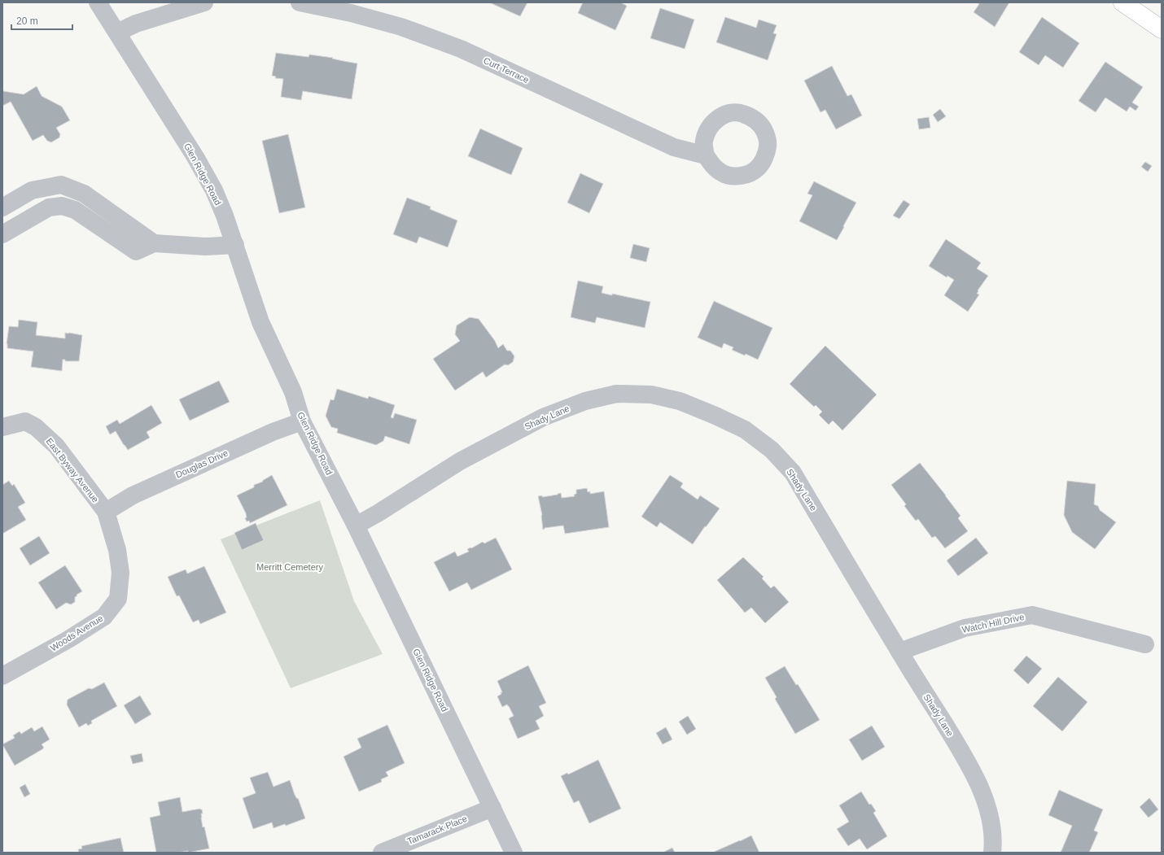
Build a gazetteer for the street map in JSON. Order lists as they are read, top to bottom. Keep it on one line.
{"streets":{"street":["Curt Terrace","Glen Ridge Road","Shady Lane","Douglas Drive","East Byway Avenue","Watch Hill Drive","Woods Avenue","Tamarack Place"]},"crossings":[["Glen Ridge Road","Shady Lane"],["Glen Ridge Road","Douglas Drive"],["Glen Ridge Road","Tamarack Place"],["Shady Lane","Watch Hill Drive"],["Douglas Drive","East Byway Avenue"],["Douglas Drive","Woods Avenue"],["East Byway Avenue","Woods Avenue"]],"parks":["Merritt Cemetery"],"scale_bar":"20 m"}
